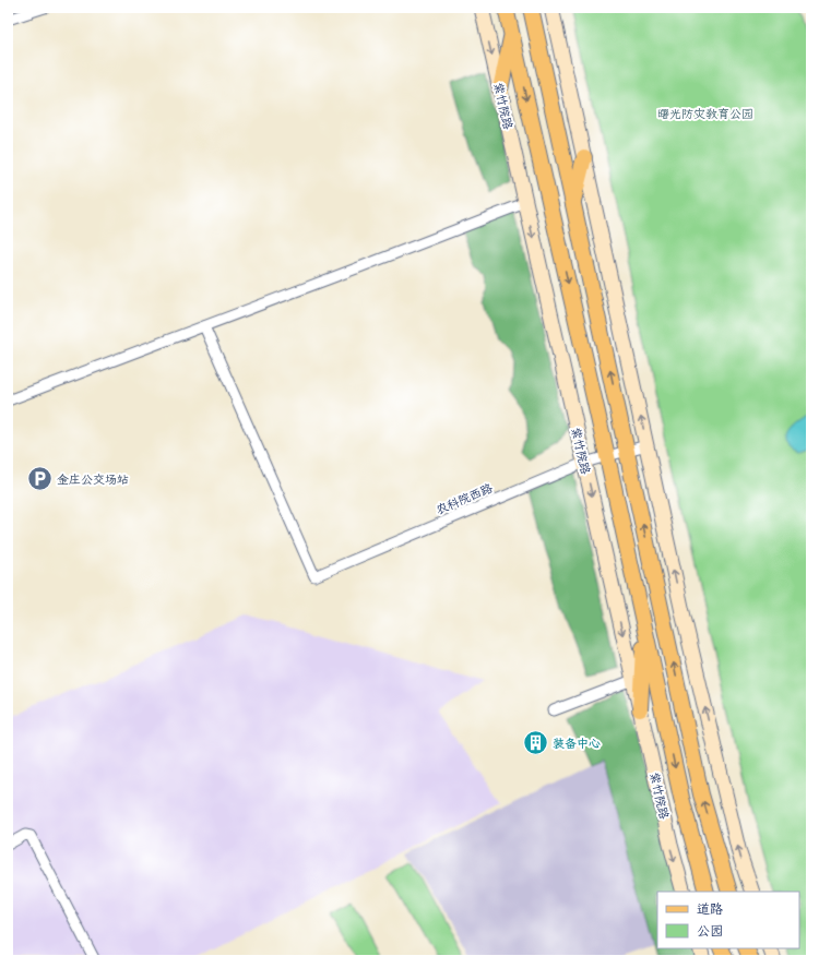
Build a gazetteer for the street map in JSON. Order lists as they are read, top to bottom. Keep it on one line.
{"streets":{"main road":["紫竹院路"],"street":["农科院西路"]},"crossings":[["紫竹院路","农科院西路"]],"parks":["曙光防灾教育公园"],"places":{"parking":["金庄公交场站"],"building":["装备中心"]},"legend":["道路","公园"]}
